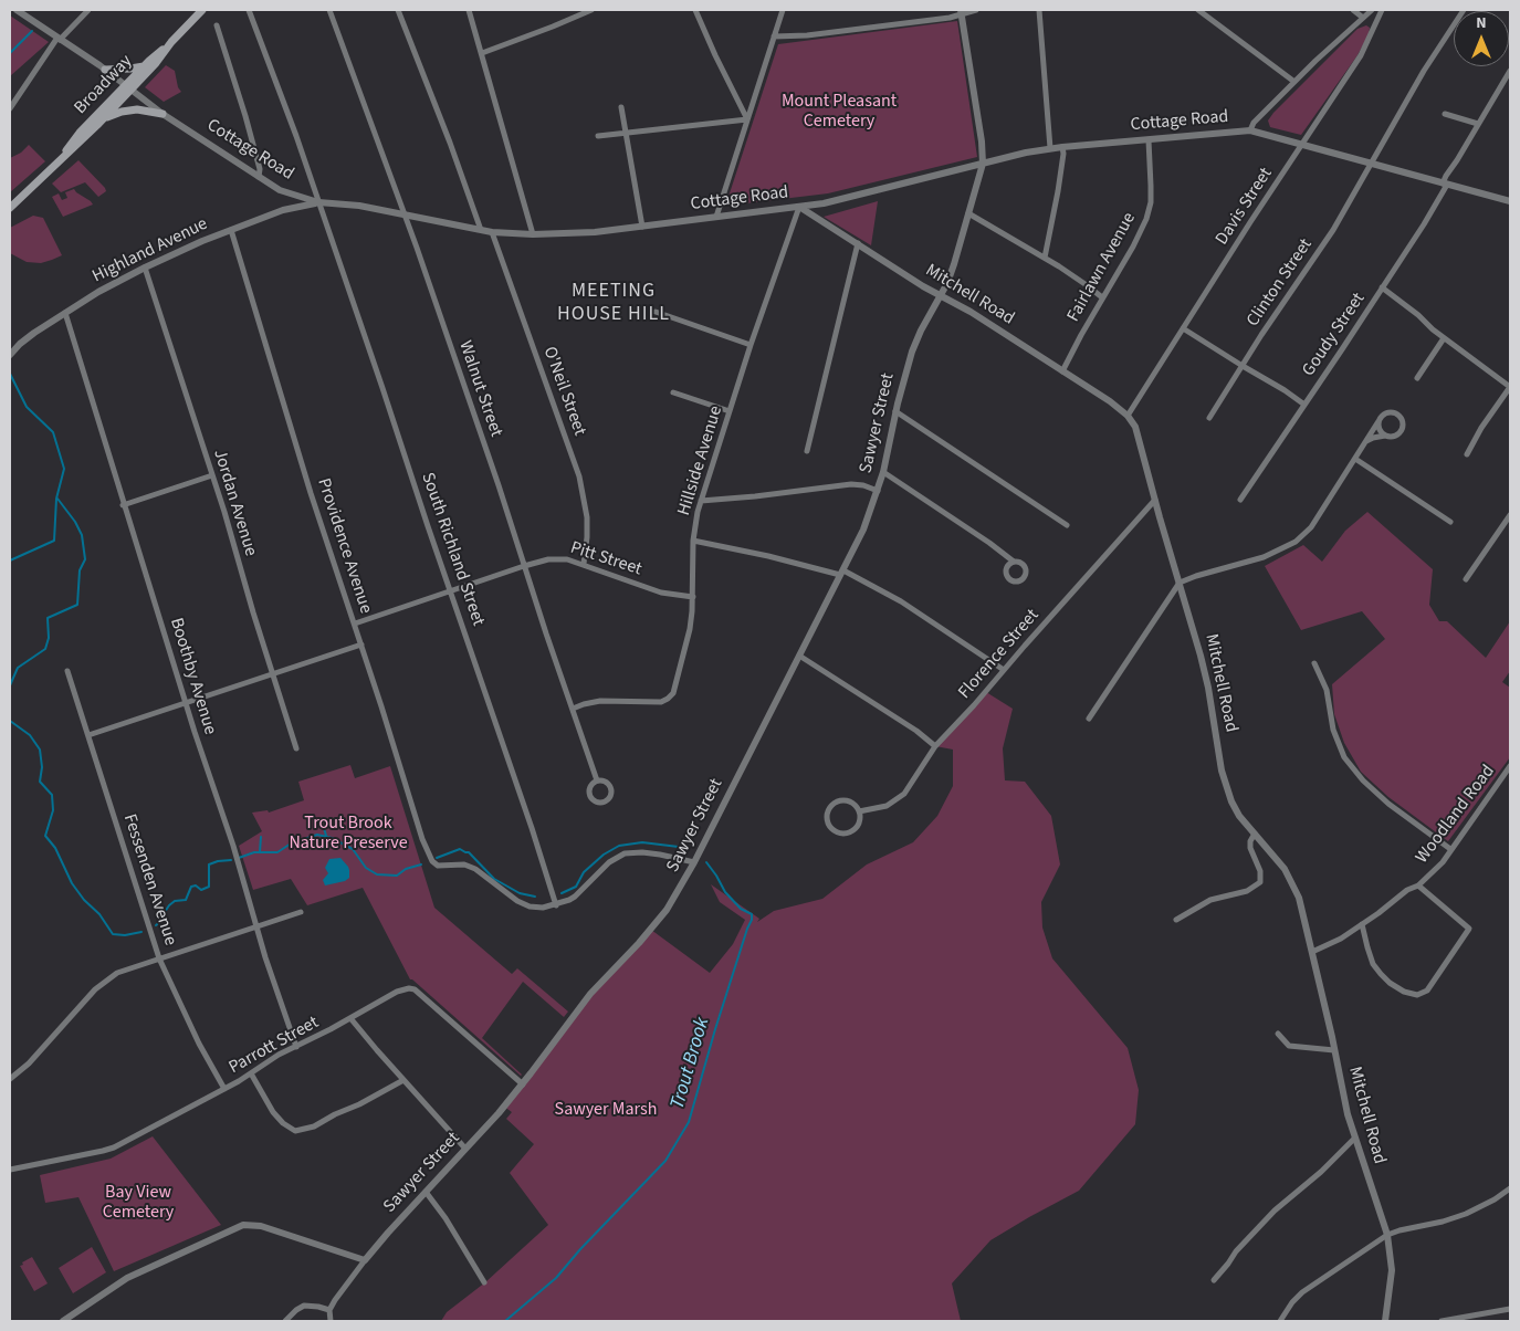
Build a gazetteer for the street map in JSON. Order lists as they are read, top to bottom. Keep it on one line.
{"streets":{"main road":["Broadway"],"street":["Cottage Road","Davis Street","Highland Avenue","Fairlawn Avenue","Clinton Street","Mitchell Road","Goudy Street","Walnut Street","O'Neil Street","Sawyer Street","Hillside Avenue","Jordan Avenue","Providence Avenue","South Richland Street","Pitt Street","Florence Street","Boothby Avenue","Woodland Road","Fessenden Avenue","Parrott Street"]},"crossings":[["Broadway","Cottage Road"],["Cottage Road","Davis Street"],["Cottage Road","Highland Avenue"],["Cottage Road","Fairlawn Avenue"],["Cottage Road","Clinton Street"],["Cottage Road","Mitchell Road"],["Cottage Road","Goudy Street"],["Cottage Road","Walnut Street"],["Cottage Road","O'Neil Street"],["Cottage Road","Sawyer Street"],["Cottage Road","Hillside Avenue"],["Cottage Road","South Richland Street"],["Davis Street","Mitchell Road"],["Highland Avenue","Jordan Avenue"],["Highland Avenue","Providence Avenue"],["Highland Avenue","South Richland Street"],["Highland Avenue","Boothby Avenue"],["Fairlawn Avenue","Mitchell Road"],["Mitchell Road","Sawyer Street"],["Mitchell Road","Hillside Avenue"],["Mitchell Road","Florence Street"],["Mitchell Road","Woodland Road"],["Walnut Street","Hillside Avenue"],["Walnut Street","Pitt Street"],["O'Neil Street","Pitt Street"],["Sawyer Street","Parrott Street"],["Hillside Avenue","Pitt Street"],["Providence Avenue","South Richland Street"],["Providence Avenue","Pitt Street"],["South Richland Street","Pitt Street"],["Boothby Avenue","Parrott Street"],["Fessenden Avenue","Parrott Street"]],"districts":["MEETING HOUSE HILL"],"water":["Trout Brook"],"parks":["Mount Pleasant Cemetery","Trout Brook Nature Preserve","Sawyer Marsh","Bay View Cemetery"],"north":"top"}
